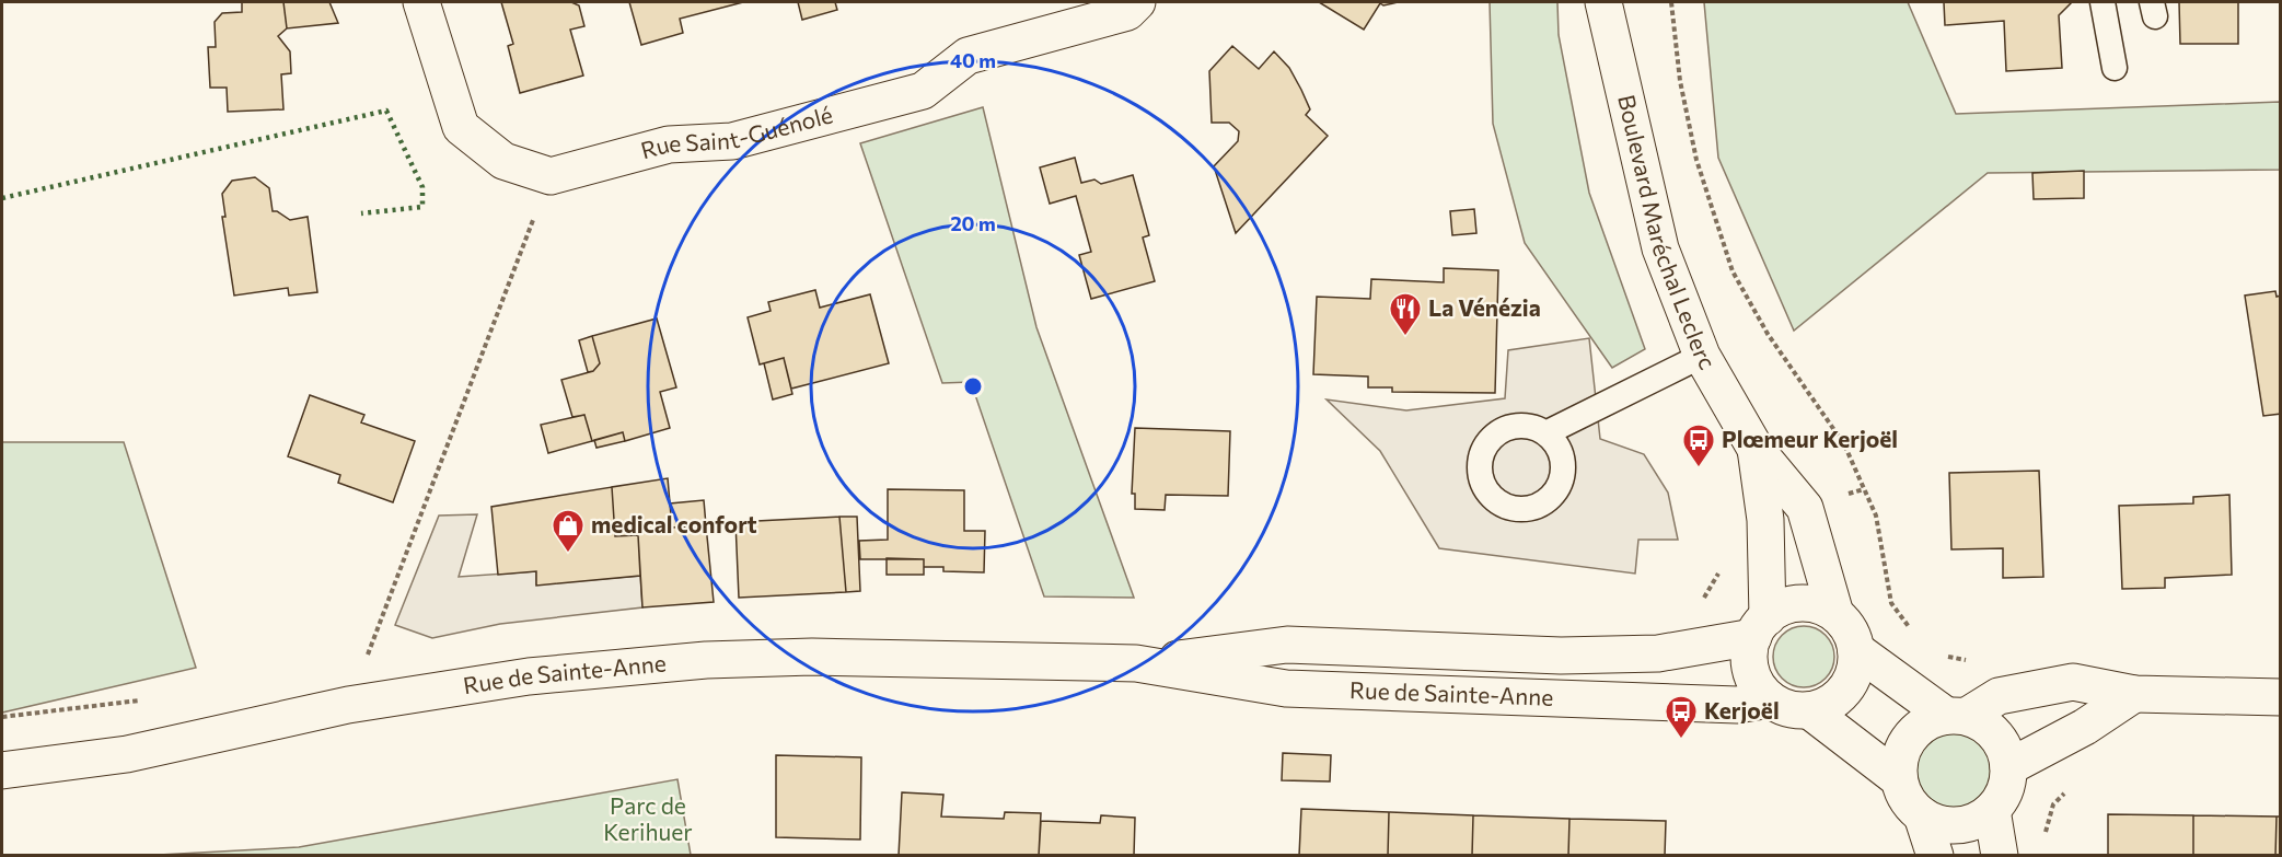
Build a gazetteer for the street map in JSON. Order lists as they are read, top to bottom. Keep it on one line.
{"streets":{"street":["Rue Saint-Guénolé","Boulevard Maréchal Leclerc","Rue de Sainte-Anne"]},"crossings":[["Boulevard Maréchal Leclerc","Rue de Sainte-Anne"]],"parks":["Parc de Kerihuer"],"places":{"restaurant":["La Vénézia"],"bus stop":["Plœmeur Kerjoël","Kerjoël"],"shop":["medical confort"]},"rings":["40 m","20 m"]}
